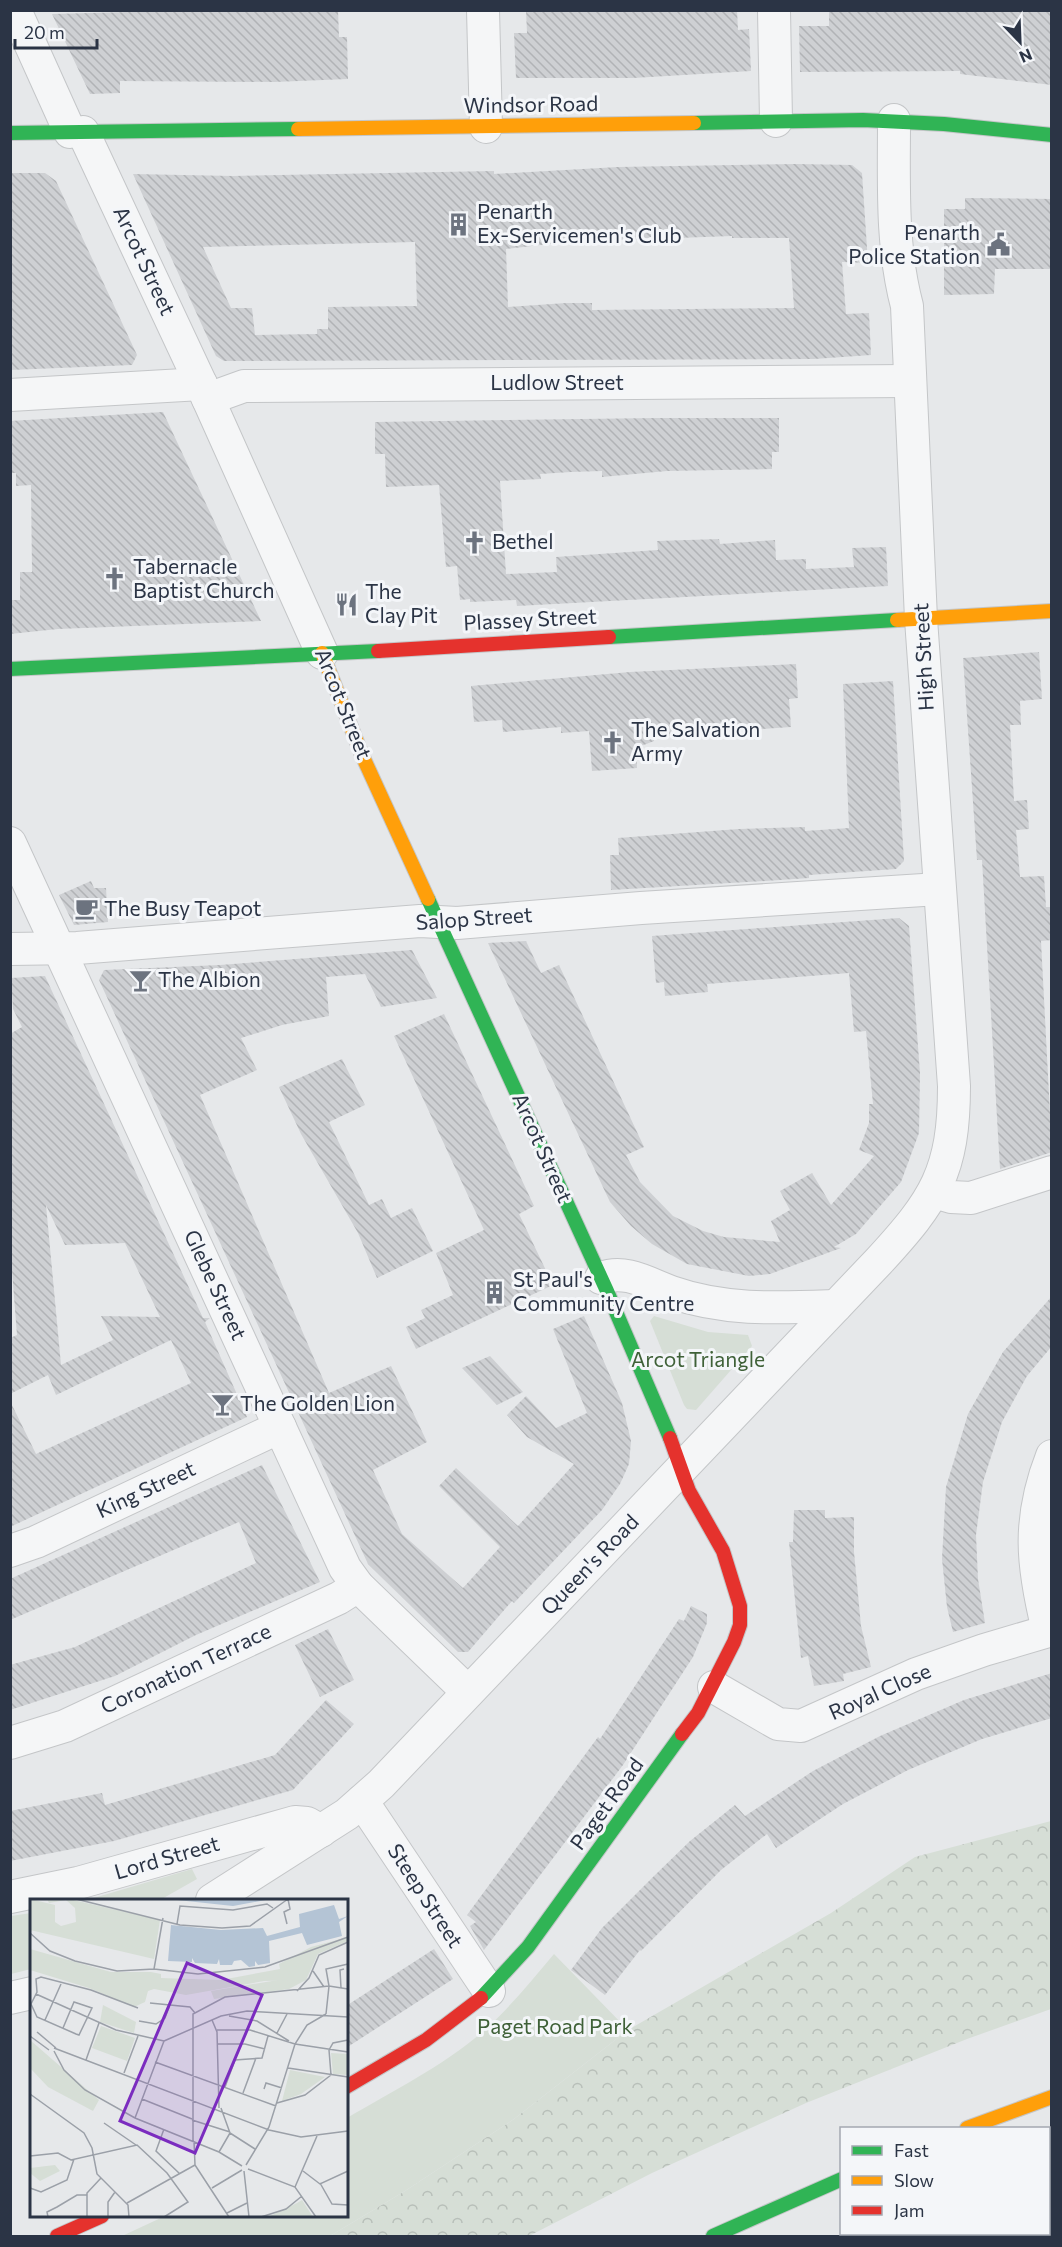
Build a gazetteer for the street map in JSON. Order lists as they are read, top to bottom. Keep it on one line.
{"streets":{"street":["Windsor Road","Arcot Street","Ludlow Street","Plassey Street","High Street","Salop Street","Glebe Street","King Street","Queen's Road","Coronation Terrace","Royal Close","Paget Road","Lord Street","Steep Street"]},"crossings":[["Windsor Road","Arcot Street"],["Windsor Road","High Street"],["Arcot Street","Ludlow Street"],["Arcot Street","Plassey Street"],["Arcot Street","Salop Street"],["Arcot Street","Queen's Road"],["Arcot Street","Paget Road"],["Ludlow Street","High Street"],["Plassey Street","High Street"],["High Street","Salop Street"],["High Street","Queen's Road"],["Salop Street","Glebe Street"],["Glebe Street","King Street"],["Glebe Street","Queen's Road"],["Glebe Street","Coronation Terrace"],["Queen's Road","Paget Road"],["Queen's Road","Lord Street"],["Queen's Road","Steep Street"],["Royal Close","Paget Road"],["Paget Road","Steep Street"]],"parks":["Arcot Triangle","Paget Road Park"],"places":{"building":["Penarth Ex-Servicemen's Club","St Paul's Community Centre"],"public building":["Penarth Police Station"],"church":["Bethel","Tabernacle Baptist Church","The Salvation Army"],"restaurant":["The Clay Pit"],"cafe":["The Busy Teapot"],"bar":["The Albion","The Golden Lion"]},"legend":["Fast","Slow","Jam"],"scale_bar":"20 m","north":"bottom right"}
